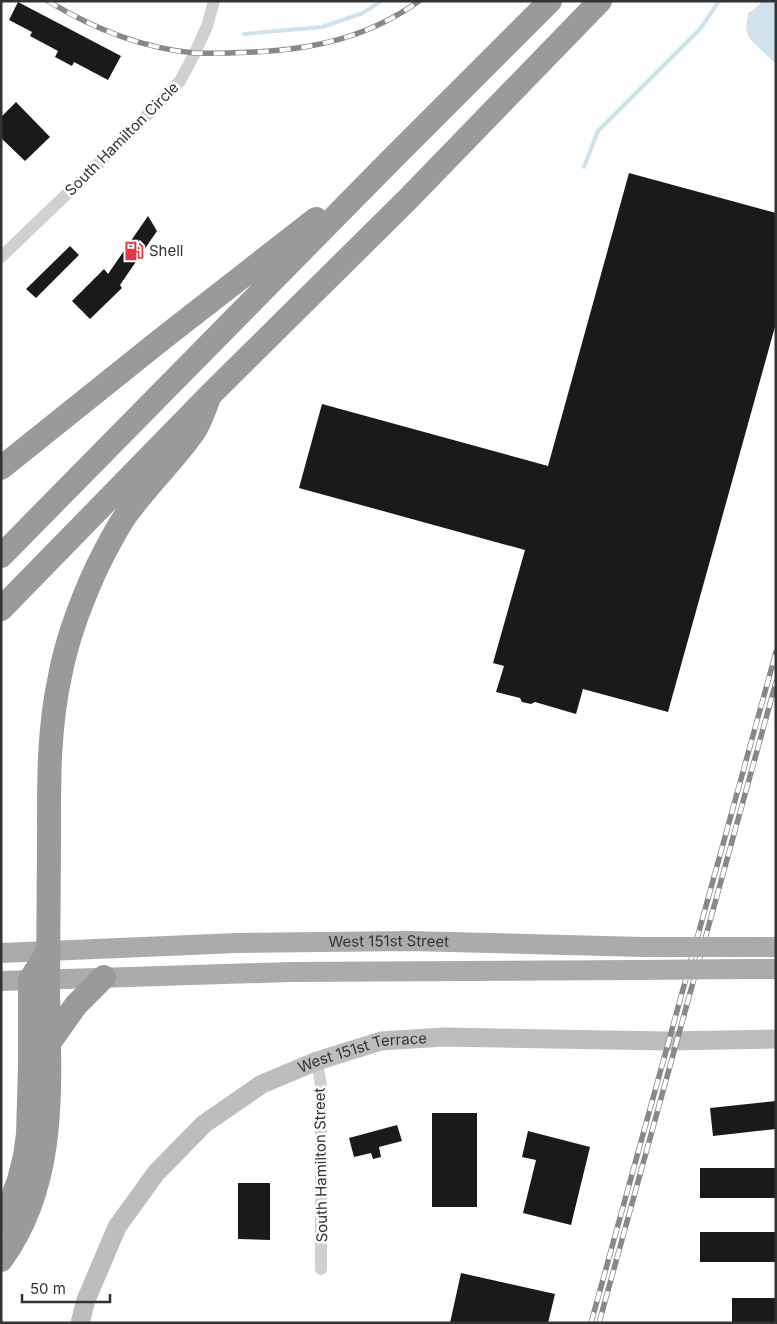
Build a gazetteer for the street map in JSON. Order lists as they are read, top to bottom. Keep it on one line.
{"streets":{"main road":["West 151st Street"],"street":["South Hamilton Circle","West 151st Terrace","South Hamilton Street"]},"crossings":[["West 151st Terrace","South Hamilton Street"]],"places":{"fuel station":["Shell"]},"scale_bar":"50 m"}
